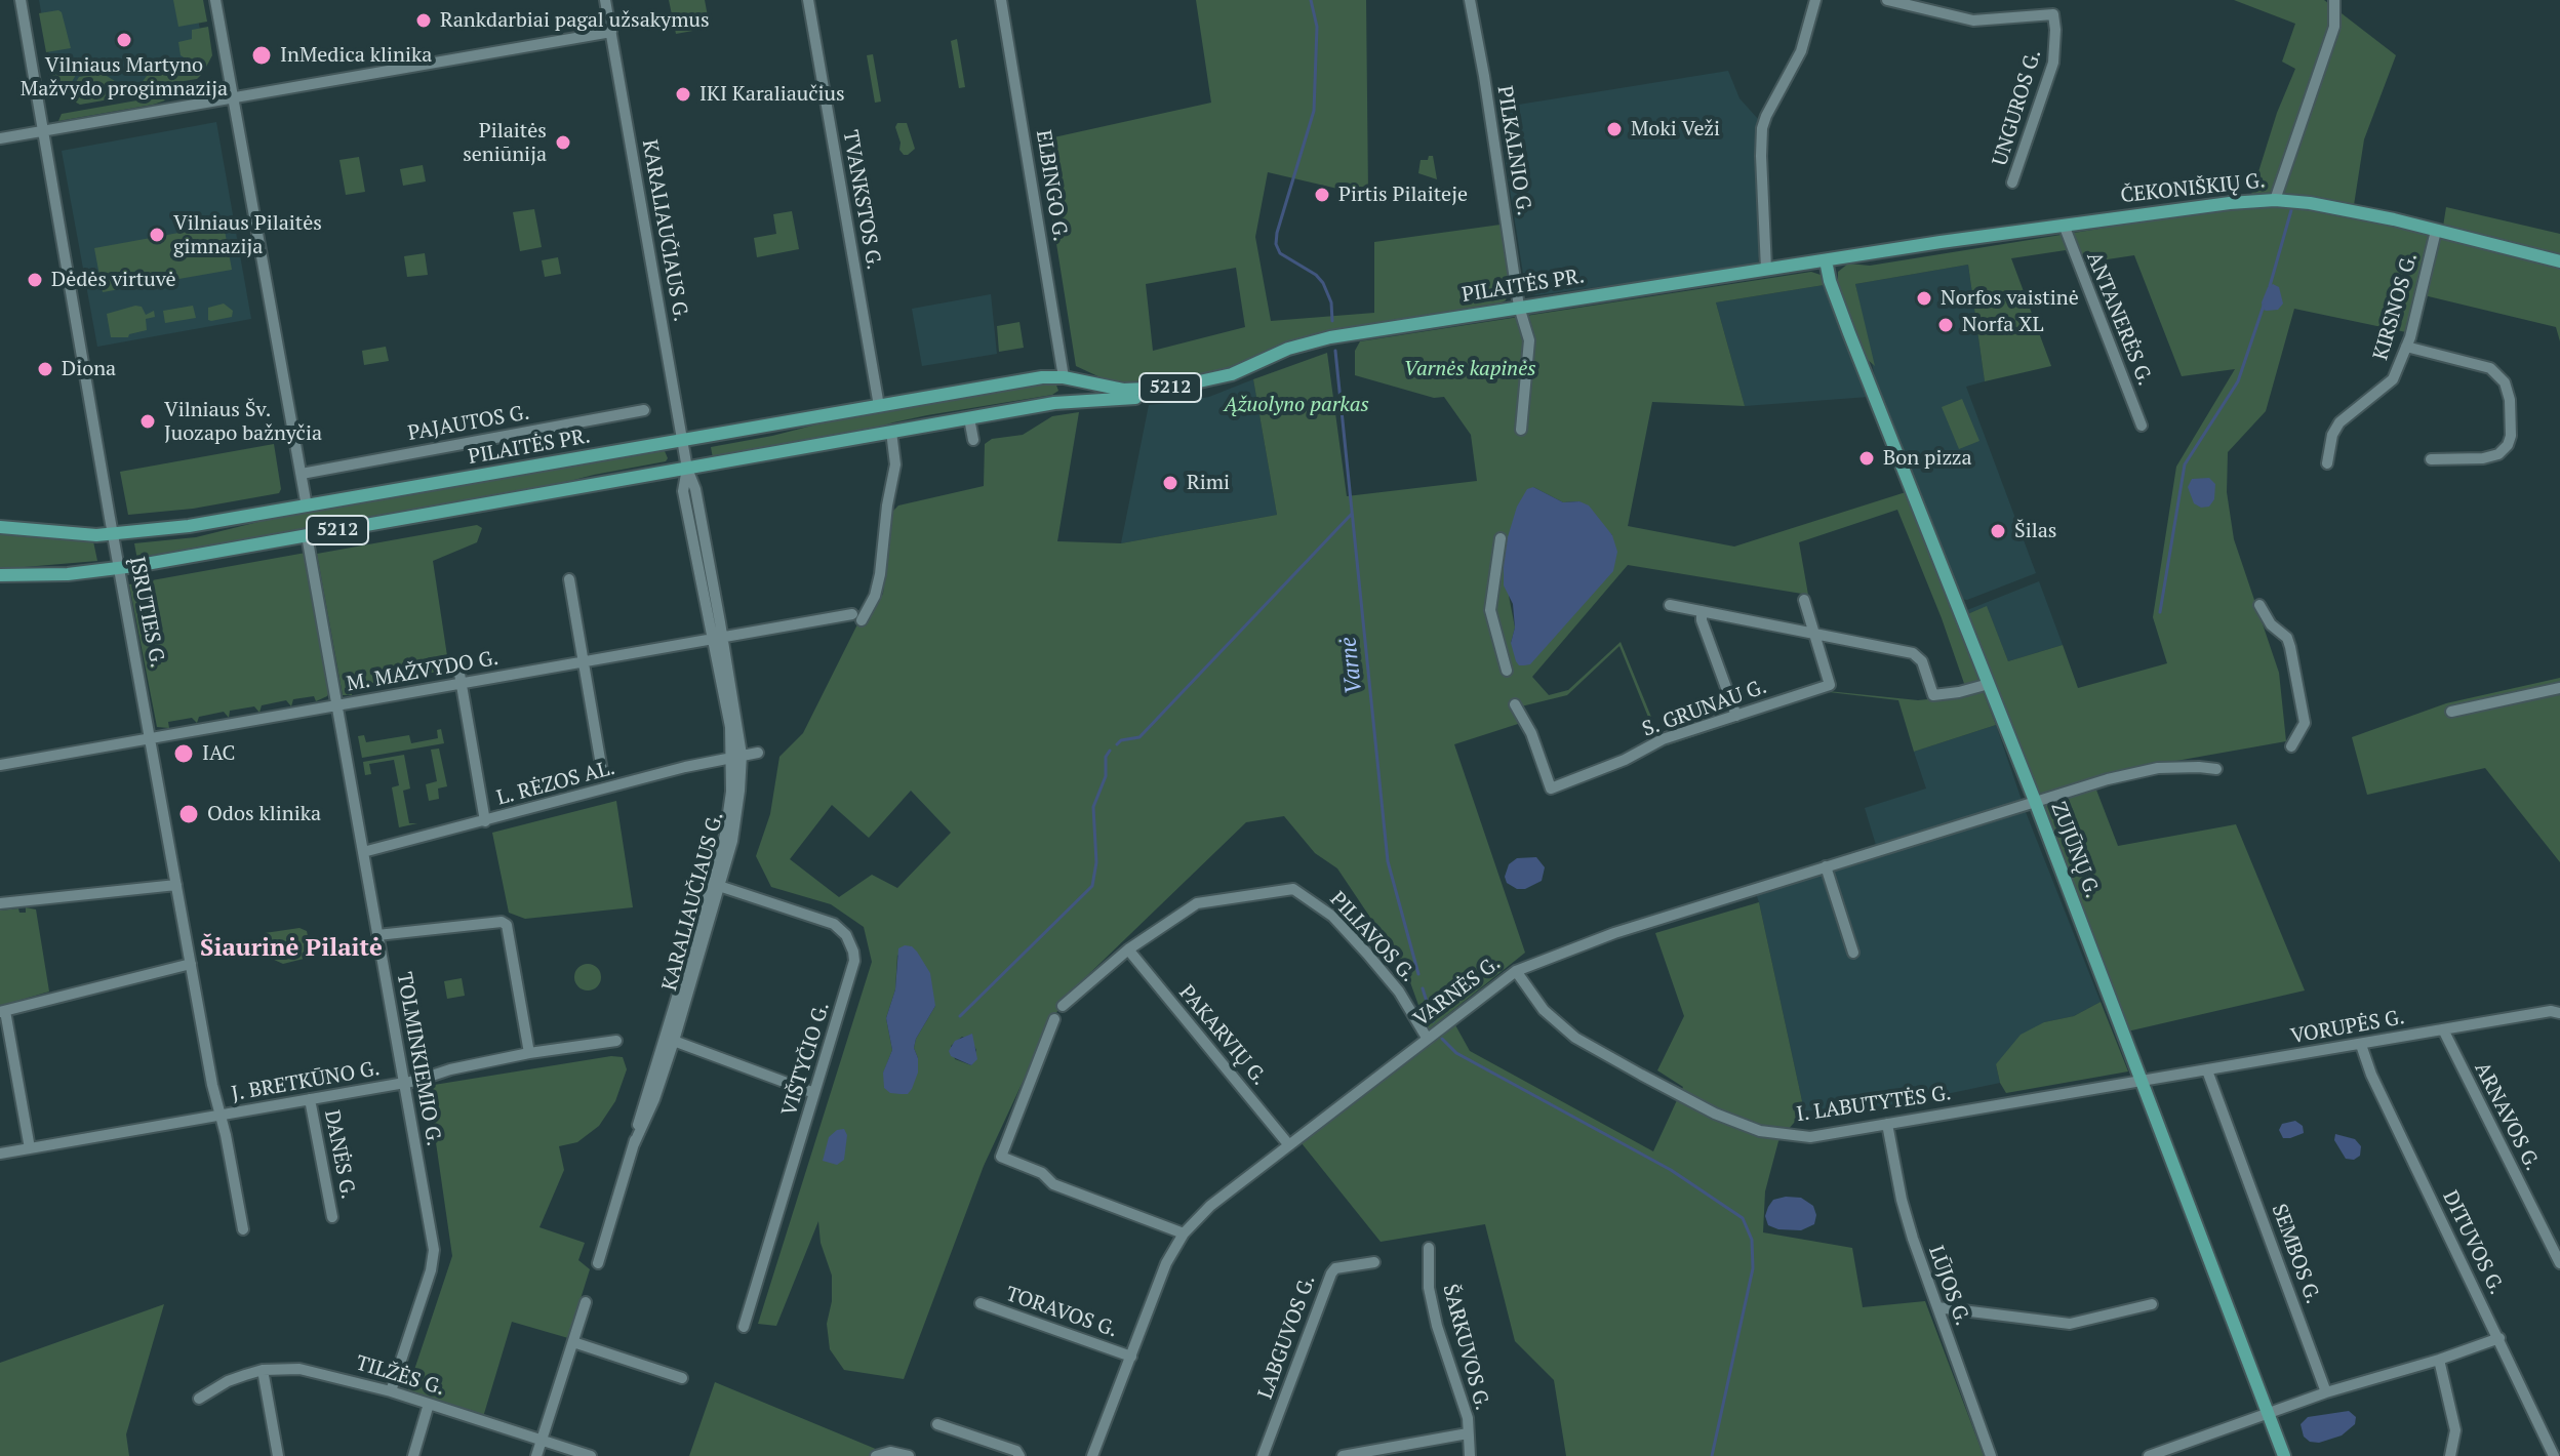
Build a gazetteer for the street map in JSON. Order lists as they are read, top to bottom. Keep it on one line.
{"streets":{"main road":["ČEKONIŠKIŲ G.","PILAITĖS PR.","5212","ZUJŪNŲ G."],"street":["UNGUROS G.","PILKALNIO G.","ELBINGO G.","TVANKSTOS G.","KARALIAUČIAUS G.","KIRSNOS G.","ANTANERĖS G.","PAJAUTOS G.","ĮSRUTIES G.","M. MAŽVYDO G.","S. GRUNAU G.","L. RĖZOS AL.","PILIAVOS G.","VARNĖS G.","VORUPĖS G.","PAKARVIŲ G.","TOLMINKIEMIO G.","VIŠTYČIO G.","J. BRETKŪNO G.","I. LABUTYTĖS G.","ARNAVOS G.","DANĖS G.","DITUVOS G.","SEMBOS G.","LŪJOS G.","TORAVOS G.","LABGUVOS G.","ŠARKUVOS G.","TILŽĖS G."]},"crossings":[["PILKALNIO G.","PILAITĖS PR."],["ELBINGO G.","PILAITĖS PR."],["ČEKONIŠKIŲ G.","PILAITĖS PR."],["ČEKONIŠKIŲ G.","KIRSNOS G."],["ČEKONIŠKIŲ G.","ANTANERĖS G."],["ČEKONIŠKIŲ G.","ZUJŪNŲ G."],["TVANKSTOS G.","PILAITĖS PR."],["KARALIAUČIAUS G.","PILAITĖS PR."],["KARALIAUČIAUS G.","M. MAŽVYDO G."],["KARALIAUČIAUS G.","L. RĖZOS AL."],["KARALIAUČIAUS G.","VIŠTYČIO G."],["PILAITĖS PR.","ĮSRUTIES G."],["PILAITĖS PR.","M. MAŽVYDO G."],["PILAITĖS PR.","ZUJŪNŲ G."],["PILAITĖS PR.","TOLMINKIEMIO G."],["ĮSRUTIES G.","M. MAŽVYDO G."],["ĮSRUTIES G.","J. BRETKŪNO G."],["M. MAŽVYDO G.","TOLMINKIEMIO G."],["L. RĖZOS AL.","TOLMINKIEMIO G."],["ZUJŪNŲ G.","VARNĖS G."],["ZUJŪNŲ G.","VORUPĖS G."],["ZUJŪNŲ G.","I. LABUTYTĖS G."],["PILIAVOS G.","VARNĖS G."],["PILIAVOS G.","PAKARVIŲ G."],["VARNĖS G.","PAKARVIŲ G."],["VARNĖS G.","I. LABUTYTĖS G."],["VARNĖS G.","TORAVOS G."],["VORUPĖS G.","I. LABUTYTĖS G."],["VORUPĖS G.","ARNAVOS G."],["VORUPĖS G.","DITUVOS G."],["VORUPĖS G.","SEMBOS G."],["TOLMINKIEMIO G.","J. BRETKŪNO G."],["TOLMINKIEMIO G.","TILŽĖS G."],["J. BRETKŪNO G.","DANĖS G."],["I. LABUTYTĖS G.","LŪJOS G."]],"districts":["Šiaurinė Pilaitė"],"water":["Varnė"],"parks":["Varnės kapinės","Ąžuolyno parkas"],"places":["Rankdarbiai pagal užsakymus","Vilniaus Martyno Mažvydo progimnazija","InMedica klinika","IKI Karaliaučius","Moki Veži","Pilaitės seniūnija","Pirtis Pilaiteje","Vilniaus Pilaitės gimnazija","Dėdės virtuvė","Norfos vaistinė","Norfa XL","Diona","Vilniaus Šv. Juozapo bažnyčia","Bon pizza","Rimi","Šilas","IAC","Odos klinika"]}
